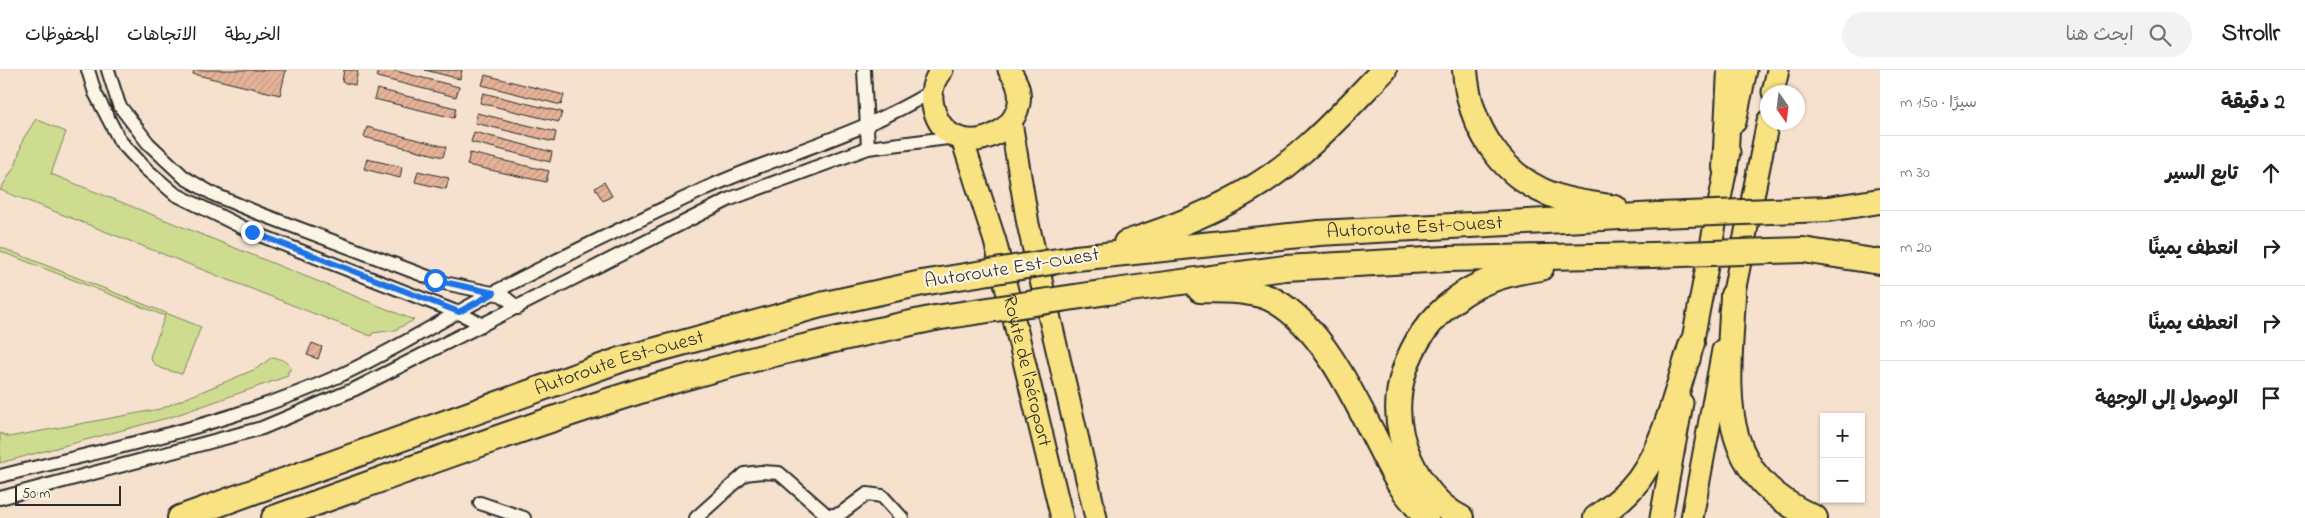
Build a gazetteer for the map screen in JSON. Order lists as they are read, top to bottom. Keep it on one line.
{"streets":{"highway":["Autoroute Est-Ouest","Route de l'aéroport"]},"scale_bar":"50 m","north":"bottom","page":{"header":"Strollr","search":"ابحث هنا","nav":["الخريطة","الاتجاهات","المحفوظات"],"heading":["2 دقيقة","سيرًا · 150 m"],"list":[["تابع السير","30 m"],["انعطف يمينًا","20 m"],["انعطف يمينًا","100 m"],"الوصول إلى الوجهة"],"map_buttons":["+","−"],"scale":"50 m"}}
